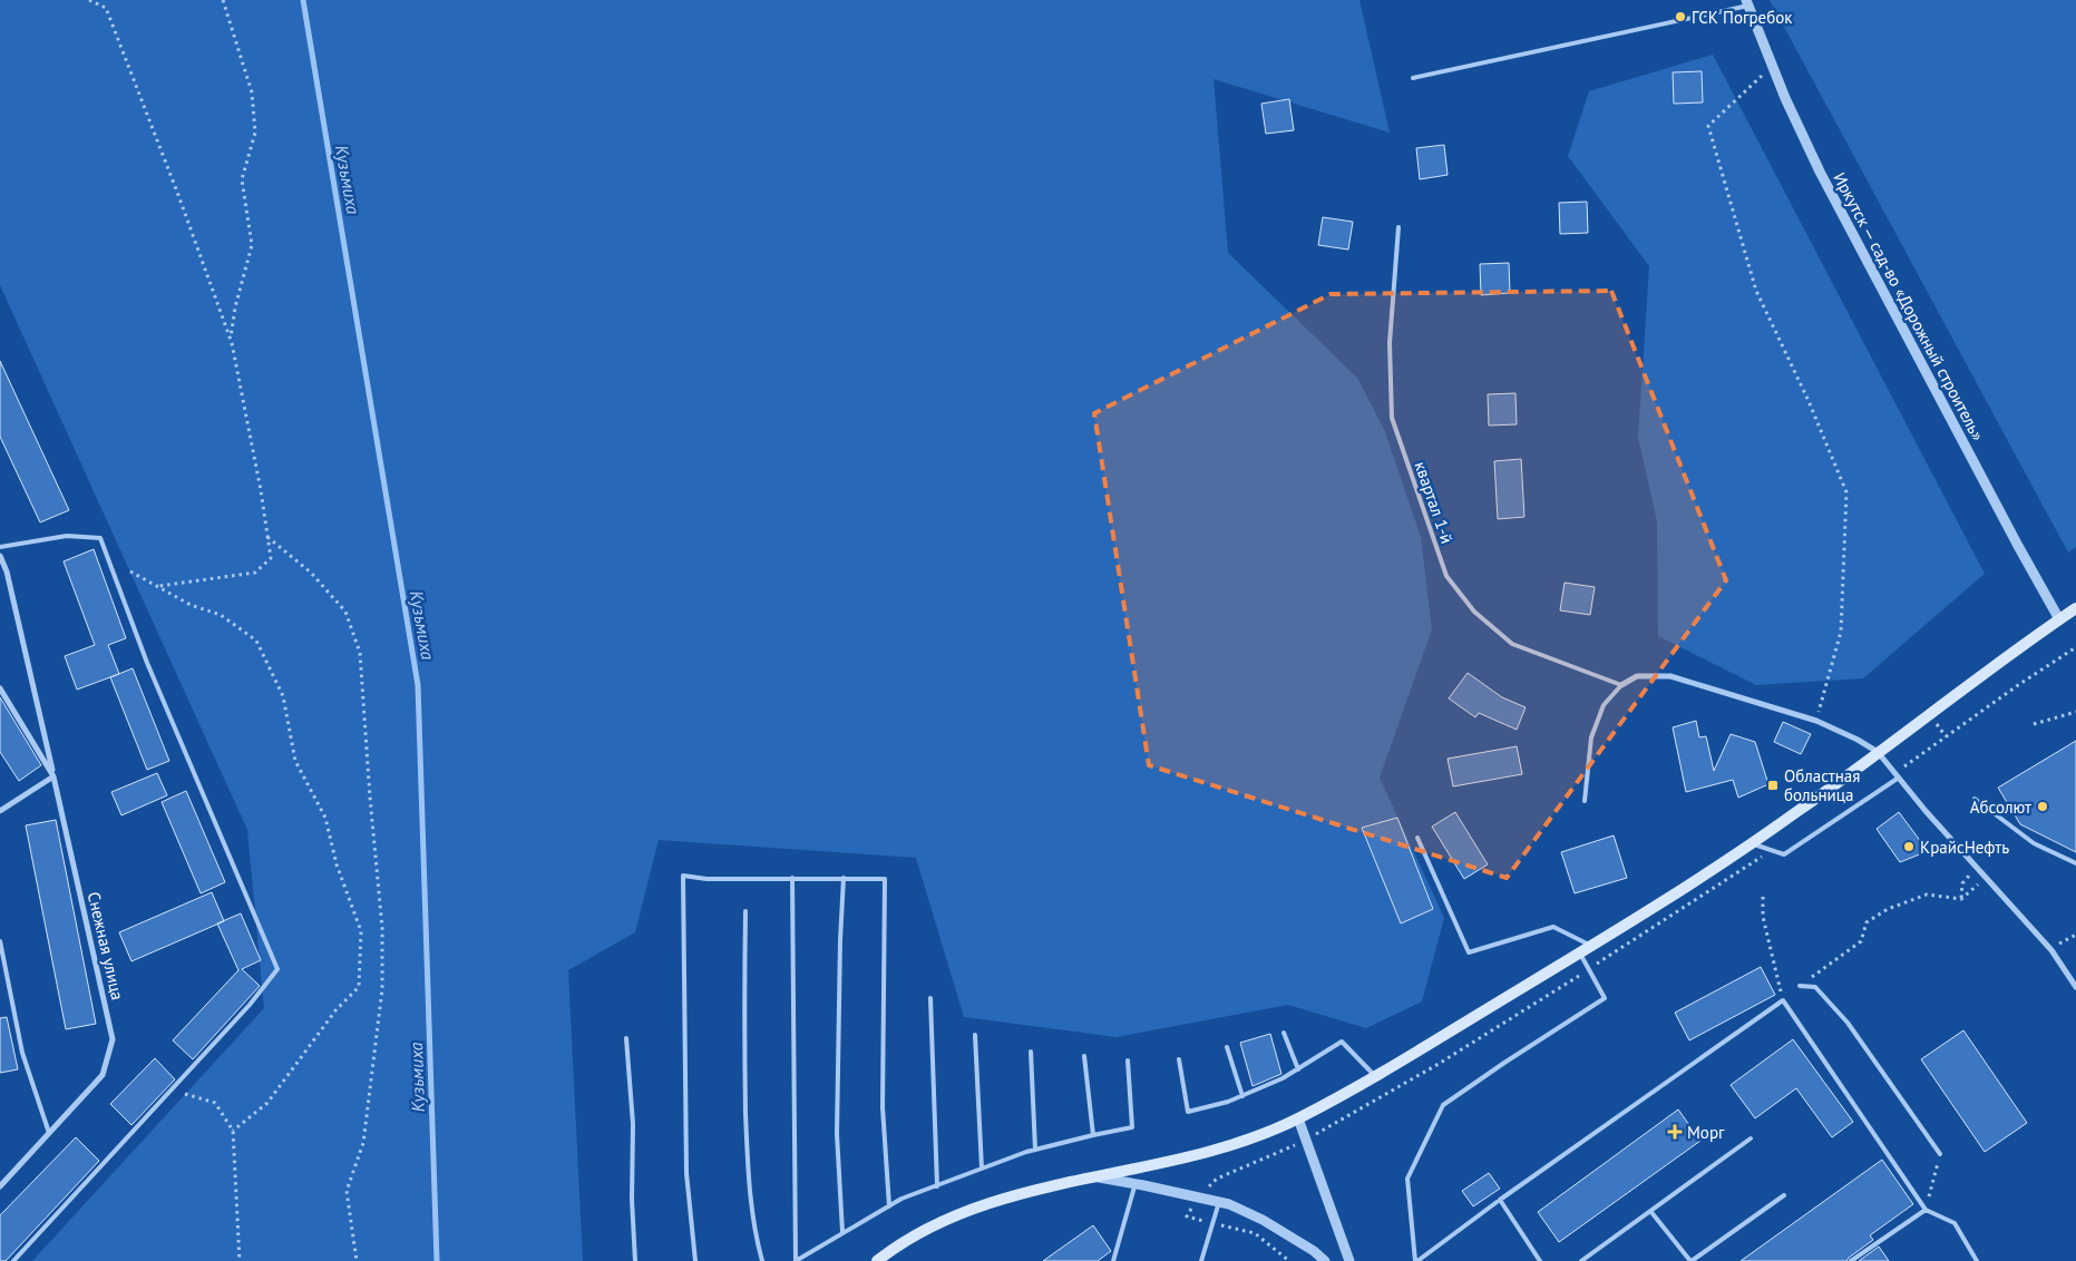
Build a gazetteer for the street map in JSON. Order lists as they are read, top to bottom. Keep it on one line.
{"streets":{"street":["Иркутск — сад-во «Дорожный строитель»","Снежная улица"],"lane":["квартал 1-й"]},"water":["Кузьмиха"],"places":{"other":["ГСК Погребок","Абсолют","КрайсНефть"],"transit":["Областная больница"],"health":["Морг"]}}
